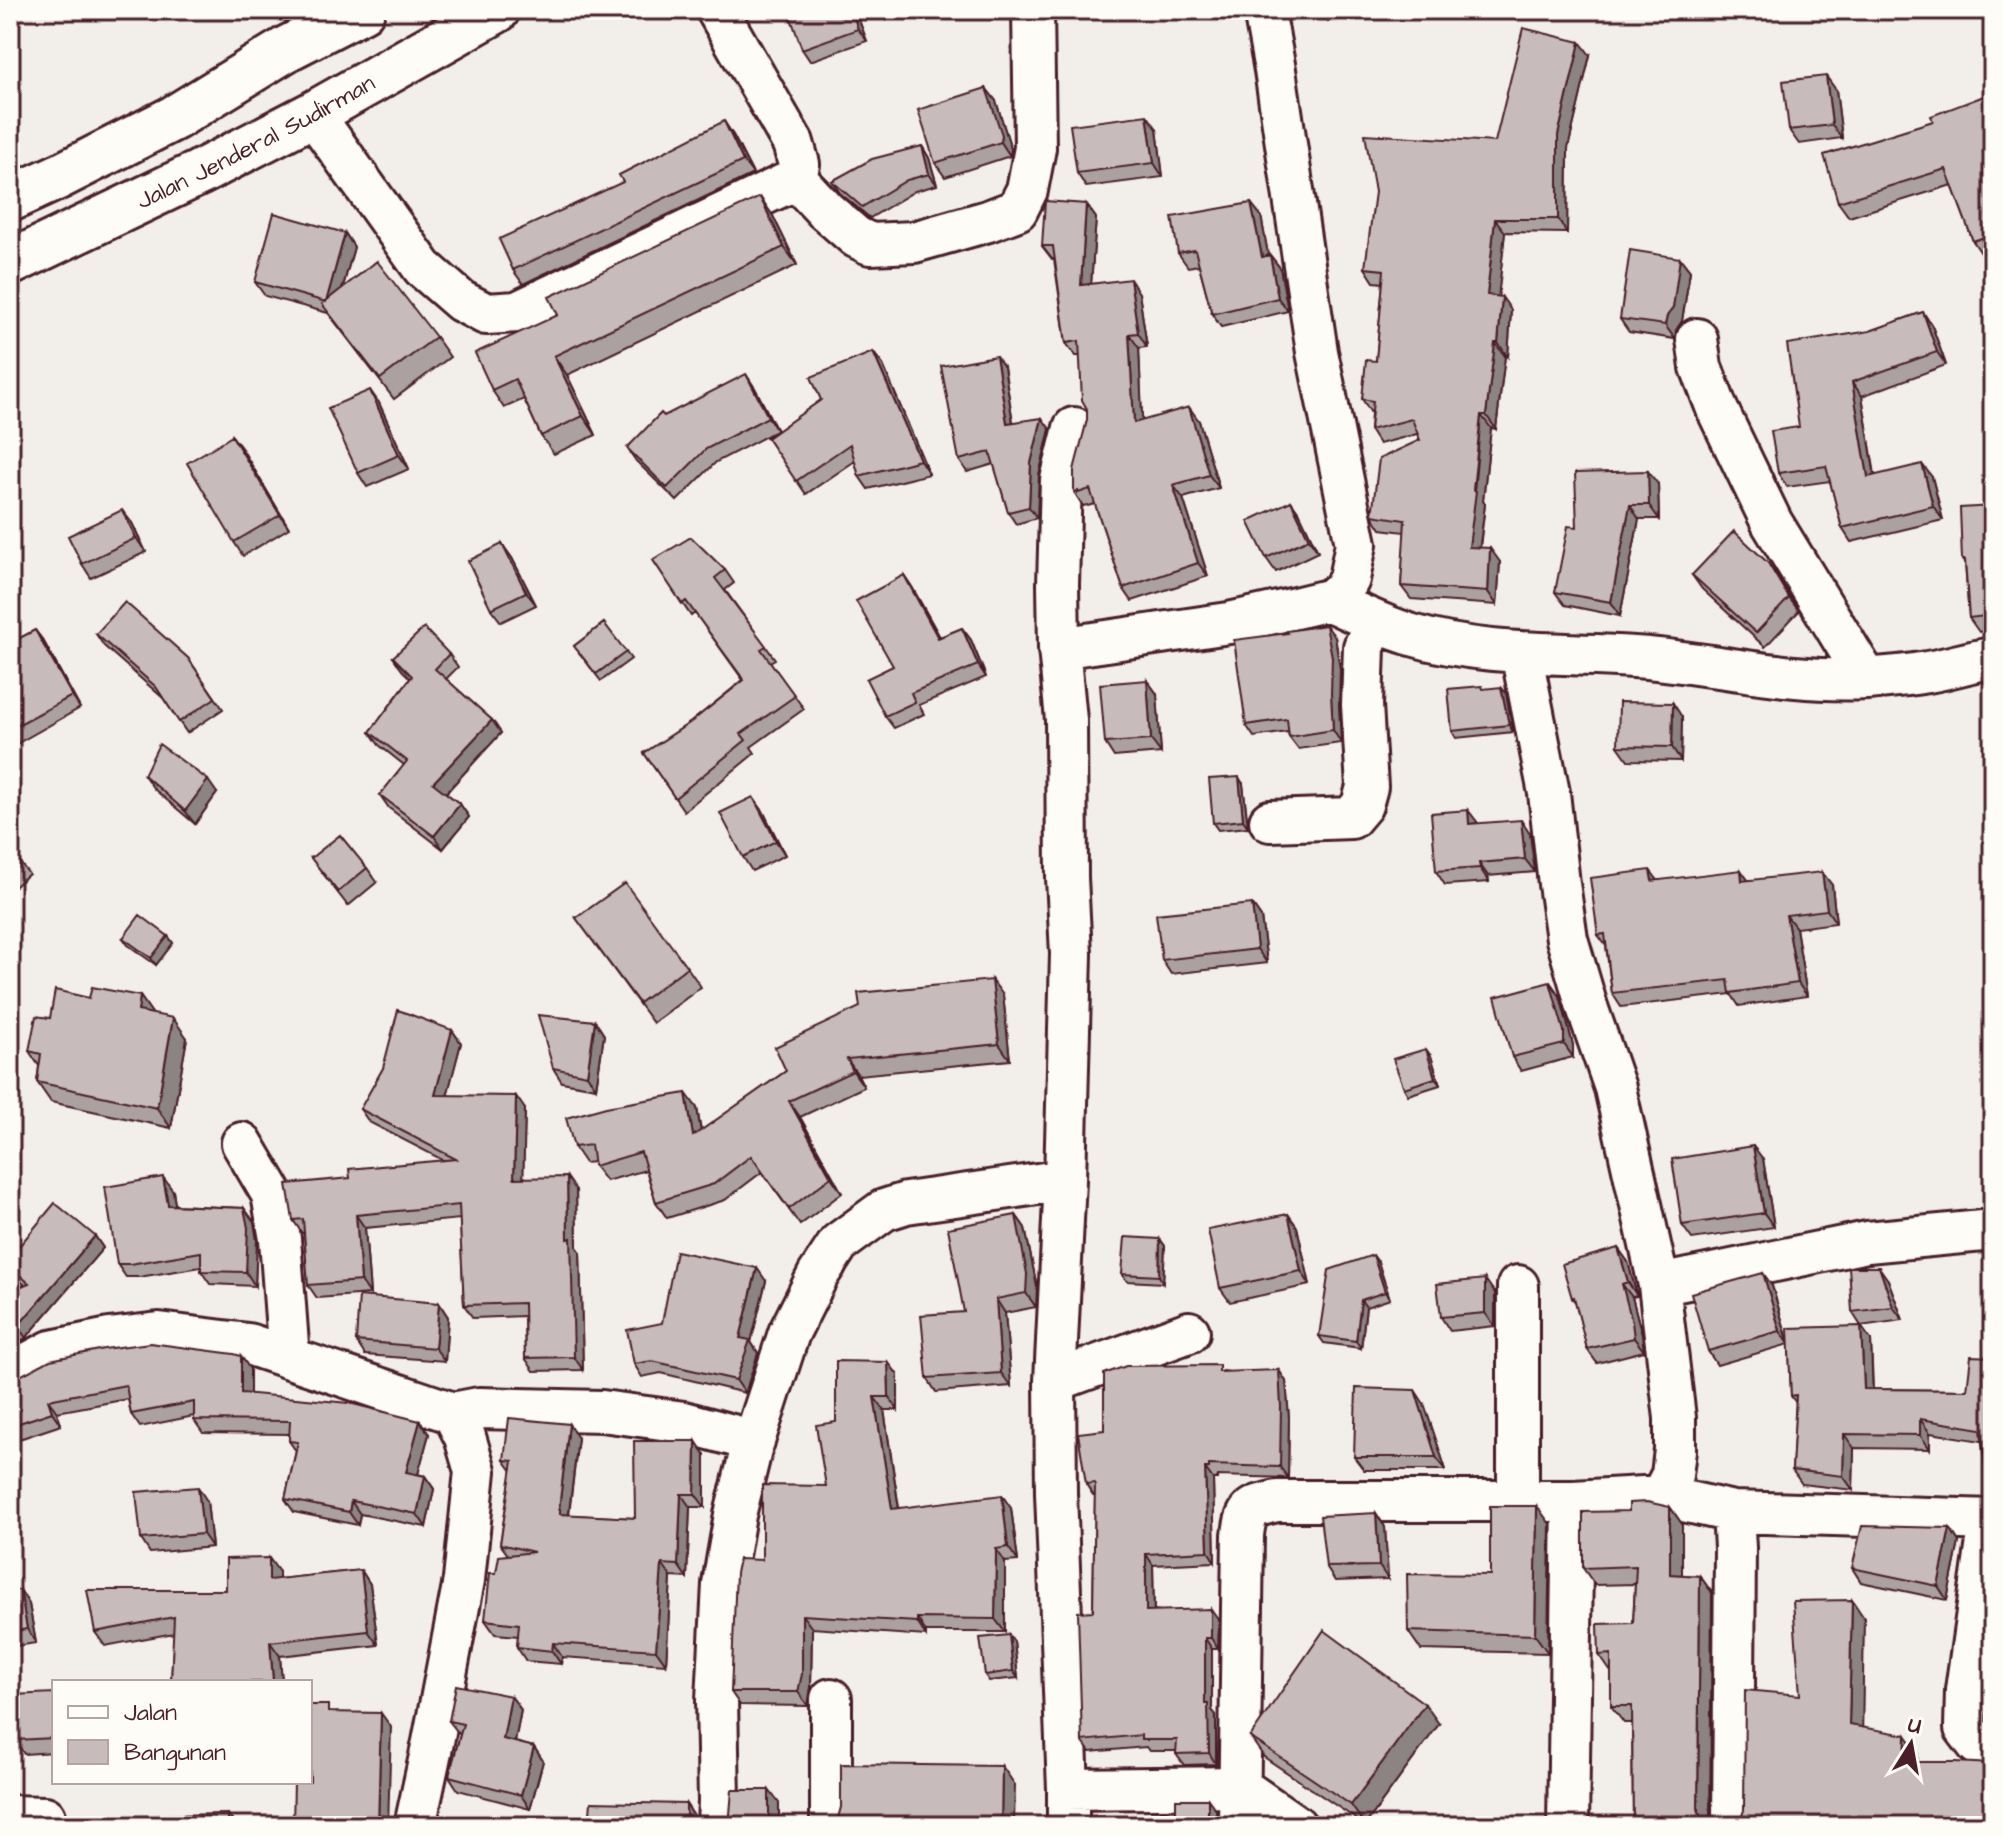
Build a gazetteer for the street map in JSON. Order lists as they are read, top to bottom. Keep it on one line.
{"streets":{"highway":["Jalan Jenderal Sudirman"]},"legend":["Jalan","Bangunan"],"north":"top"}
